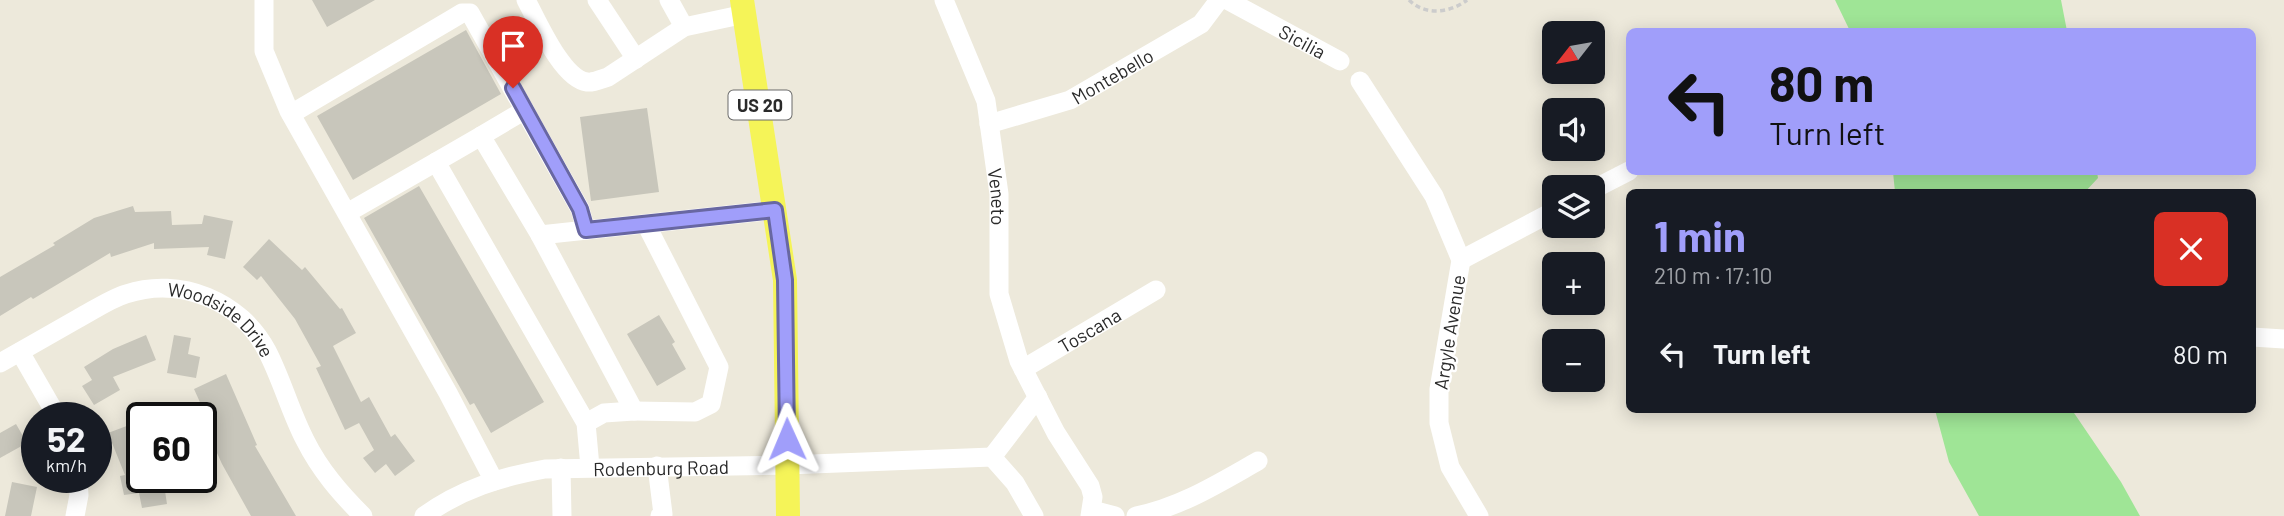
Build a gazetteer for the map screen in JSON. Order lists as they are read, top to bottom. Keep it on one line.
{"streets":{"main road":["US 20"],"street":["Sicilia","Montebello","Veneto","Woodside Drive","Toscana","Argyle Avenue","Rodenburg Road"]},"crossings":[["Montebello","Veneto"],["US 20","Rodenburg Road"],["Veneto","Toscana"]],"north":"bottom left","page":{"map_buttons":["+","−"],"turn":["80 m","Turn left"],"heading":["1 min","210 m · 17:10"],"list":[{"name":"Turn left","value":"80 m"}],"speed":"52 km/h","limit":"60"}}
